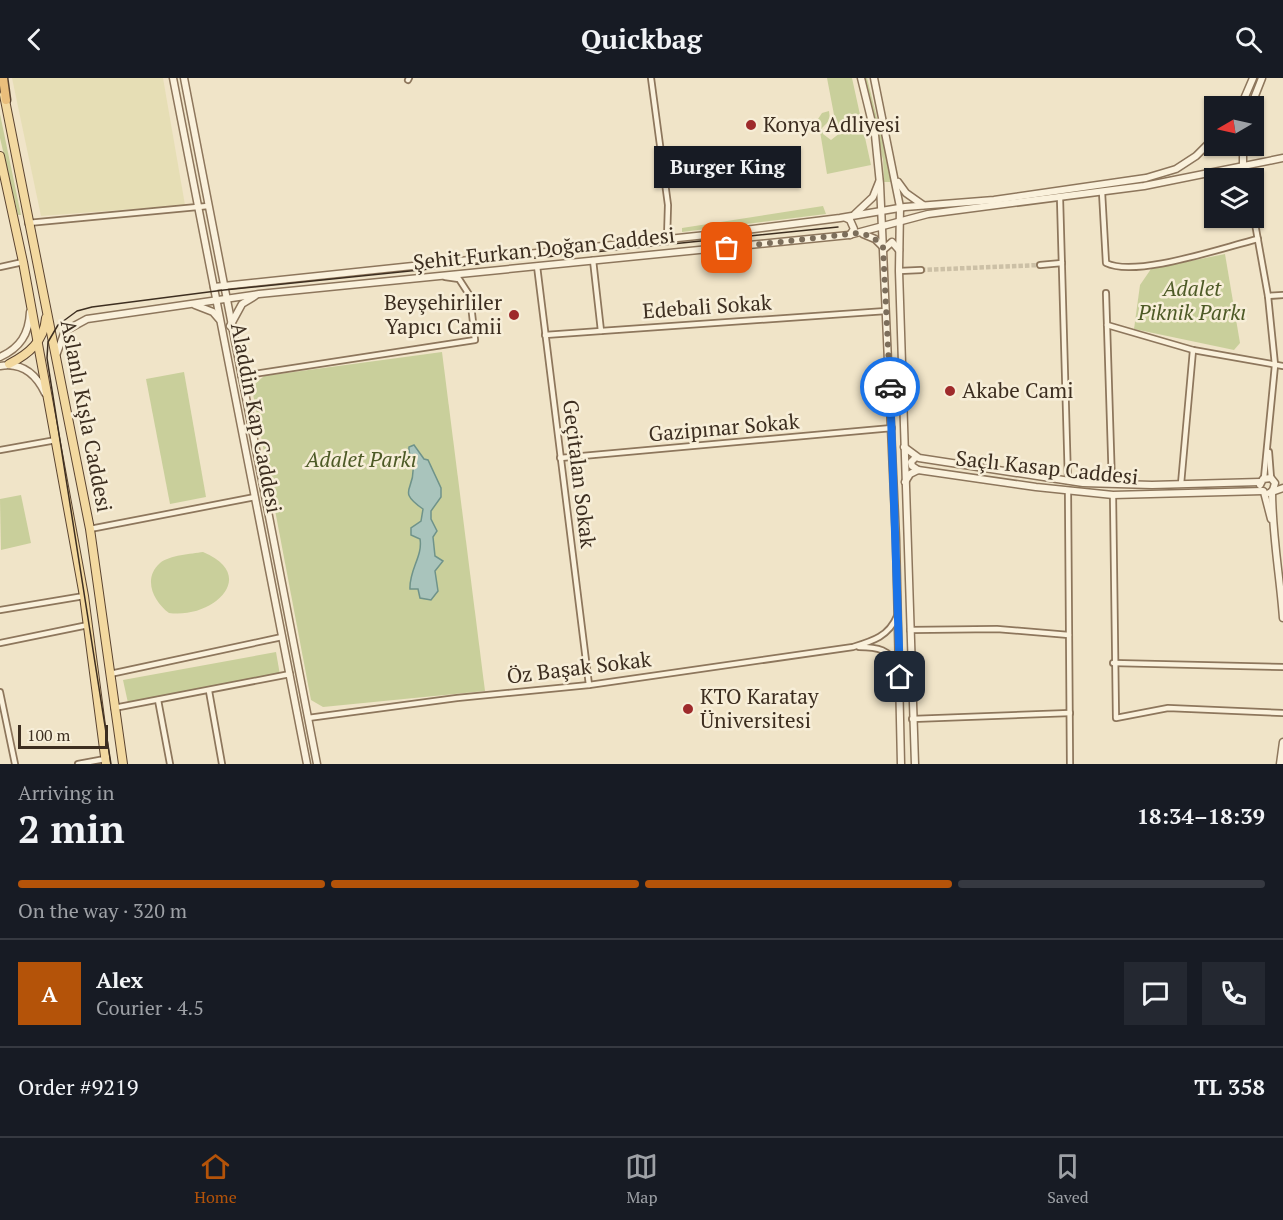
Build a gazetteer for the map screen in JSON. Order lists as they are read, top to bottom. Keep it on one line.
{"streets":{"main road":["Aslanlı Kışla Caddesi"],"street":["Şehit Furkan Doğan Caddesi","Edebali Sokak","Aladdin Kap Caddesi","Gazipınar Sokak","Saçlı Kasap Caddesi","Geçitalan Sokak","Öz Başak Sokak"]},"crossings":[["Şehit Furkan Doğan Caddesi","Aslanlı Kışla Caddesi"],["Şehit Furkan Doğan Caddesi","Aladdin Kap Caddesi"],["Şehit Furkan Doğan Caddesi","Geçitalan Sokak"],["Edebali Sokak","Geçitalan Sokak"],["Aladdin Kap Caddesi","Öz Başak Sokak"],["Gazipınar Sokak","Geçitalan Sokak"],["Geçitalan Sokak","Öz Başak Sokak"]],"parks":["Adalet Piknik Parkı","Adalet Parkı"],"places":["Konya Adliyesi","Burger King","Beyşehirliler Yapıcı Camii","Akabe Cami","KTO Karatay Üniversitesi"],"scale_bar":"100 m","north":"left","page":{"header":"Quickbag","bubble":"Burger King","scale":"100 m","heading":["2 min","Arriving in","18:34–18:39"],"panel":["Alex","Courier · 4.5","Order #9219","TL 358"],"bar":"On the way · 320 m","round":"A","tabs":["Home","Map","Saved"]}}
